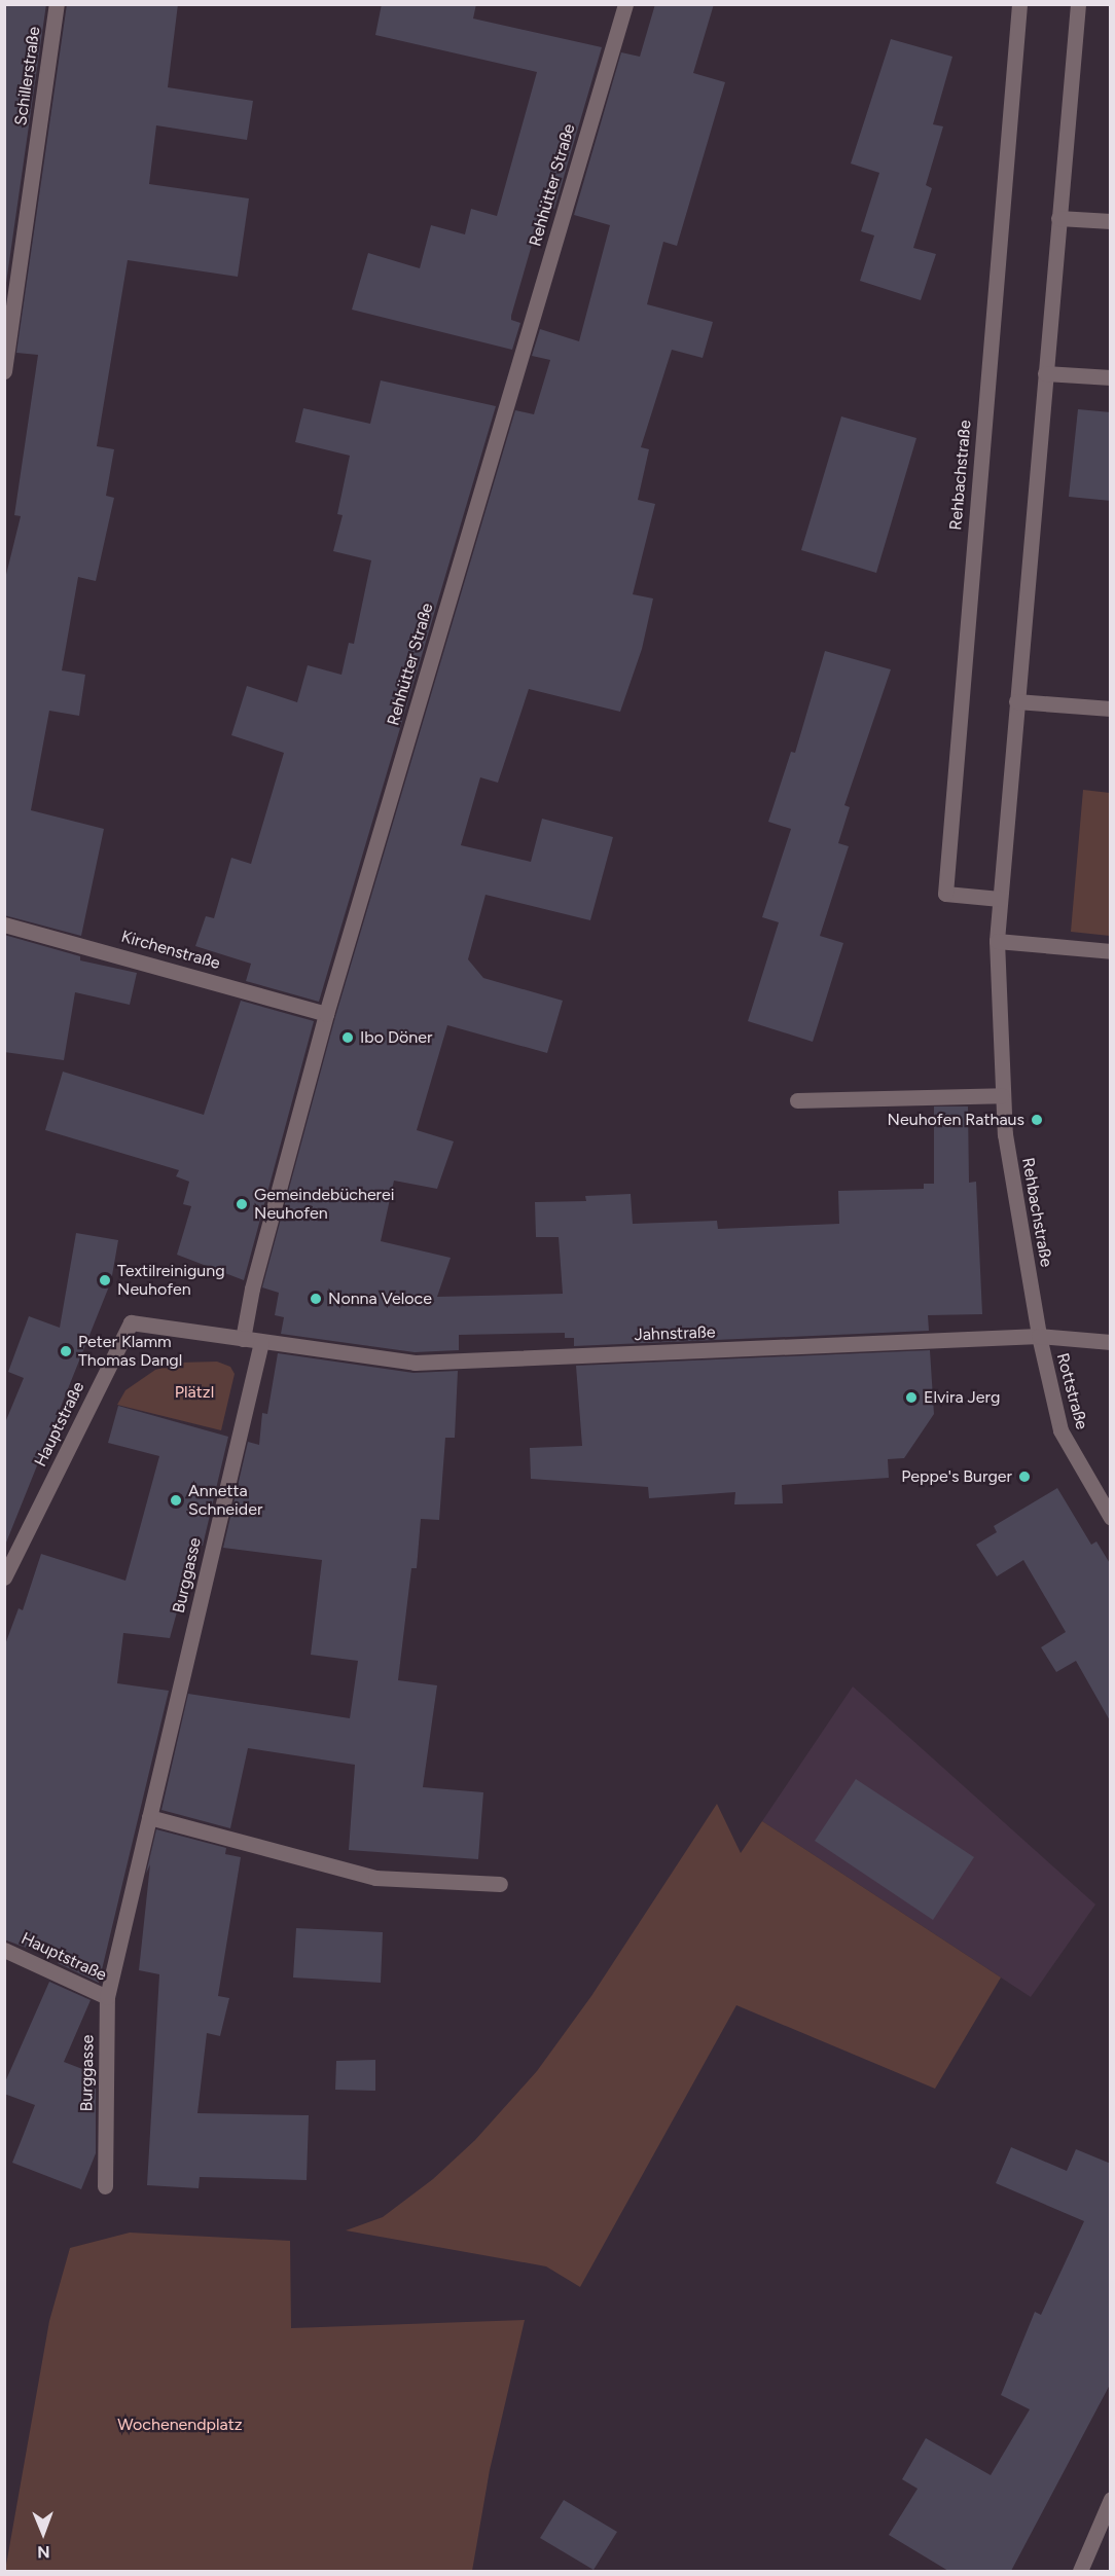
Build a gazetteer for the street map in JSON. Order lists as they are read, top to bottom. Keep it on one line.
{"streets":{"street":["Schillerstraße","Rehhütter Straße","Rehbachstraße","Kirchenstraße","Jahnstraße","Rottstraße","Hauptstraße","Burggasse"]},"crossings":[["Rehhütter Straße","Kirchenstraße"],["Rehhütter Straße","Jahnstraße"],["Rehhütter Straße","Hauptstraße"],["Rehbachstraße","Jahnstraße"],["Rehbachstraße","Rottstraße"],["Jahnstraße","Rottstraße"],["Jahnstraße","Hauptstraße"],["Jahnstraße","Burggasse"],["Hauptstraße","Burggasse"]],"parks":["Plätzl","Wochenendplatz"],"places":["Ibo Döner","Neuhofen Rathaus","Gemeindebücherei Neuhofen","Textilreinigung Neuhofen","Nonna Veloce","Peter Klamm Thomas Dangl","Elvira Jerg","Peppe's Burger","Annetta Schneider"],"north":"bottom"}
